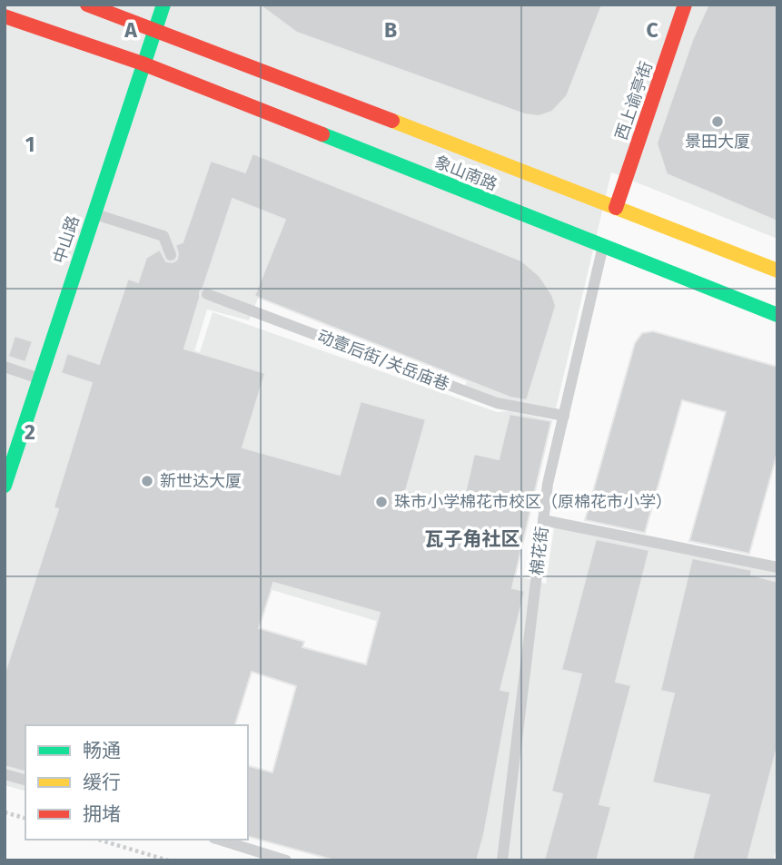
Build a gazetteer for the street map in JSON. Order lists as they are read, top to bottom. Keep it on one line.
{"streets":{"main road":["西上谕亭街","象山南路","中山路"],"lane":["动壹后街/关岳庙巷","棉花街"]},"crossings":[["西上谕亭街","象山南路"],["象山南路","中山路"],["象山南路","棉花街"],["动壹后街/关岳庙巷","棉花街"]],"districts":["瓦子角社区"],"places":["景田大厦","新世达大厦","珠市小学棉花市校区（原棉花市小学）"],"legend":["畅通","缓行","拥堵"],"grid":{"columns":["A","B","C"],"rows":["1","2"]}}
